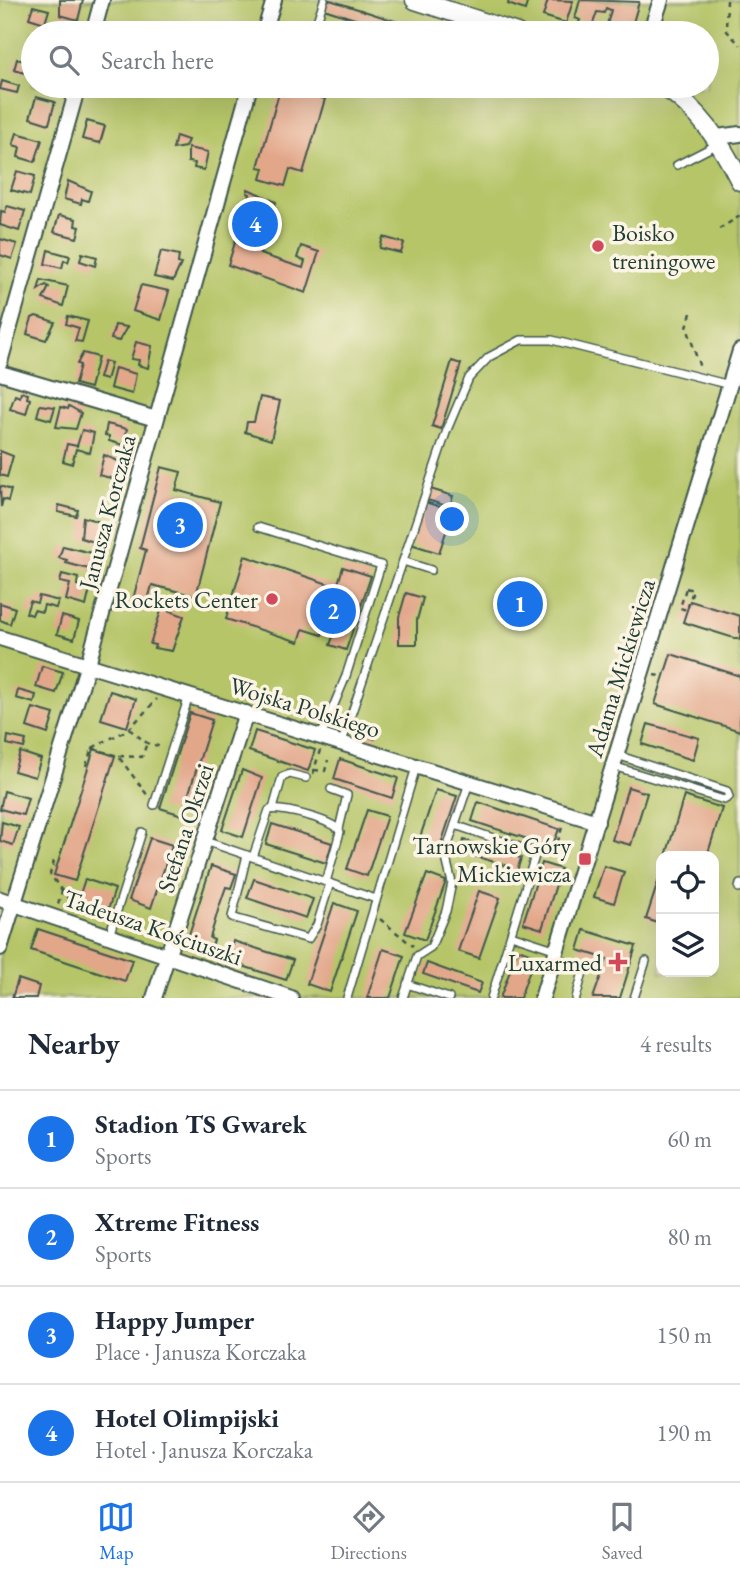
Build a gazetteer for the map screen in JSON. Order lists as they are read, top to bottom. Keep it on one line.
{"streets":{"street":["Janusza Korczaka","Adama Mickiewicza","Wojska Polskiego","Stefana Okrzei","Tadeusza Kościuszki"]},"crossings":[["Janusza Korczaka","Wojska Polskiego"],["Janusza Korczaka","Tadeusza Kościuszki"],["Adama Mickiewicza","Wojska Polskiego"],["Wojska Polskiego","Stefana Okrzei"],["Stefana Okrzei","Tadeusza Kościuszki"]],"places":{"other":["Boisko treningowe","Rockets Center"],"transit":["Tarnowskie Góry Mickiewicza"],"health":["Luxarmed"]},"page":{"search":"Search here","pins":["4","3","1","2"],"heading":["Nearby","4 results"],"list":[{"mark":"1","name":"Stadion TS Gwarek","note":"Sports","value":"60 m"},{"mark":"2","name":"Xtreme Fitness","note":"Sports","value":"80 m"},{"mark":"3","name":"Happy Jumper","note":"Place · Janusza Korczaka","value":"150 m"},{"mark":"4","name":"Hotel Olimpijski","note":"Hotel · Janusza Korczaka","value":"190 m"}],"nav":["Map","Directions","Saved"]}}
